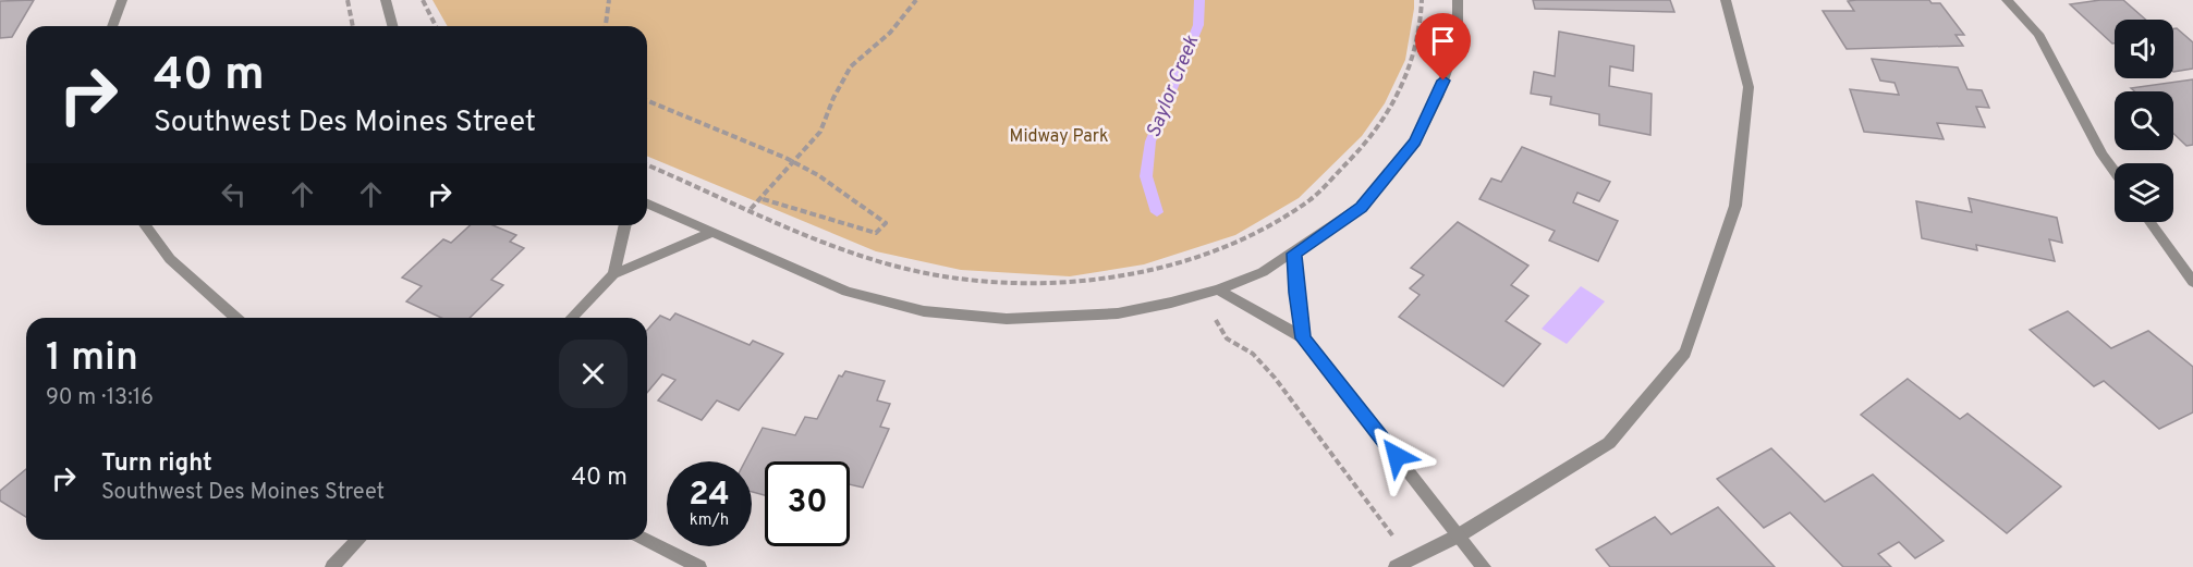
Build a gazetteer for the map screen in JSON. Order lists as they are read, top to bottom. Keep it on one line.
{"water":["Saylor Creek"],"parks":["Midway Park"],"page":{"turn":["40 m","Southwest Des Moines Street"],"heading":["1 min","90 m · 13:16"],"list":[{"name":"Turn right","note":"Southwest Des Moines Street","value":"40 m"}],"speed":"24 km/h","limit":"30"}}
